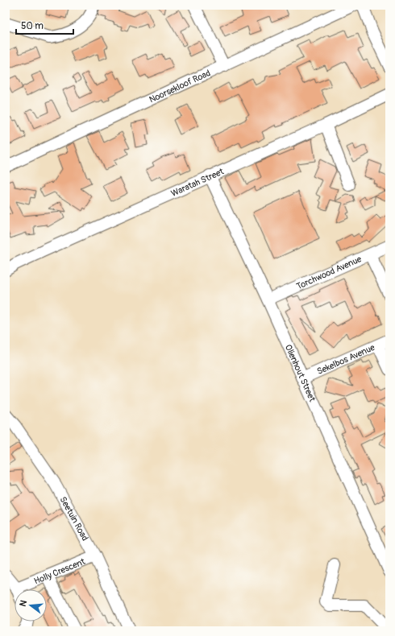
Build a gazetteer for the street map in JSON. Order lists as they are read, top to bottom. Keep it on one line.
{"streets":{"street":["Noorsekloof Road","Waratah Street","Torchwood Avenue","Sekelbos Avenue","Olienhout Street","Seetuin Road","Holly Crescent"]},"crossings":[["Waratah Street","Olienhout Street"],["Torchwood Avenue","Olienhout Street"],["Sekelbos Avenue","Olienhout Street"],["Seetuin Road","Holly Crescent"]],"scale_bar":"50 m","north":"left"}
